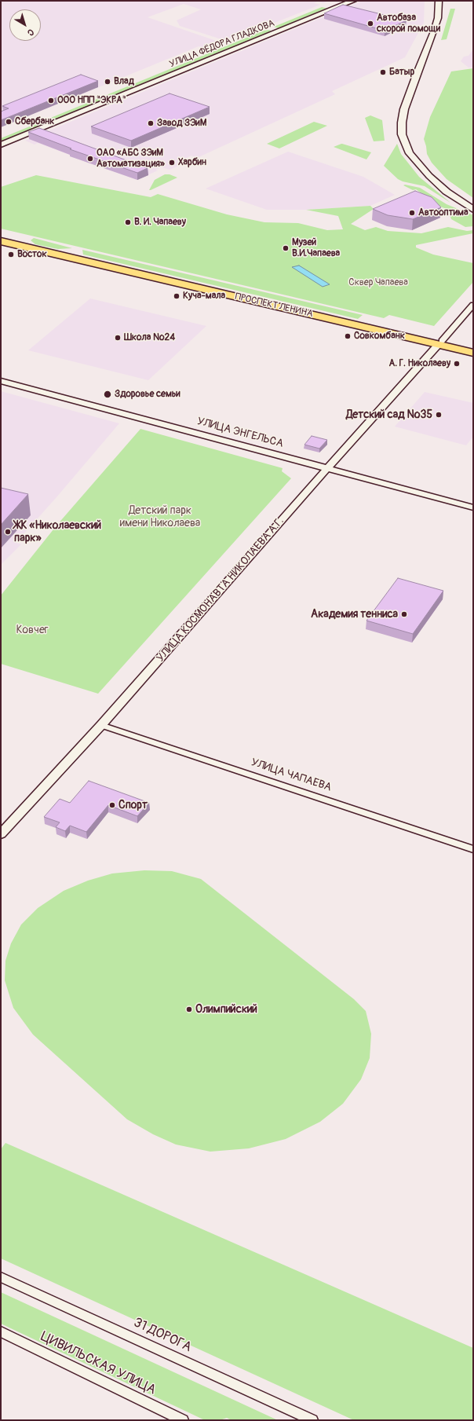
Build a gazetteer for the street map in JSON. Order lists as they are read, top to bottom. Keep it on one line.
{"streets":{"main road":["УЛИЦА ФЁДОРА ГЛАДКОВА","ПРОСПЕКТ ЛЕНИНА"],"street":["УЛИЦА ЭНГЕЛЬСА","УЛИЦА КОСМОНАВТА НИКОЛАЕВА А.Г.","УЛИЦА ЧАПАЕВА","31 ДОРОГА","ЦИВИЛЬСКАЯ УЛИЦА"]},"crossings":[["ПРОСПЕКТ ЛЕНИНА","УЛИЦА КОСМОНАВТА НИКОЛАЕВА А.Г."],["УЛИЦА ЭНГЕЛЬСА","УЛИЦА КОСМОНАВТА НИКОЛАЕВА А.Г."],["УЛИЦА КОСМОНАВТА НИКОЛАЕВА А.Г.","УЛИЦА ЧАПАЕВА"]],"parks":["Сквер Чапаева","Детский парк имени Николаева","Ковчег"],"places":["Автобаза скорой помощи","Батыр","Влад","ООО НПП \"ЭКРА\"","Сбербанк","Завод ЗЭиМ","ОАО «АБС ЗЭиМ Автоматизация»","Харбин","Автооптима","В. И. Чапаеву","Музей В.И.Чапаева","Восток","Куча-мала","Совкомбанк","Школа №24","А. Г. Николаеву","Здоровье семьи","Детский сад №35","ЖК «Николаевский парк»","Академия тенниса","Спорт","Олимпийский"],"north":"bottom right"}
